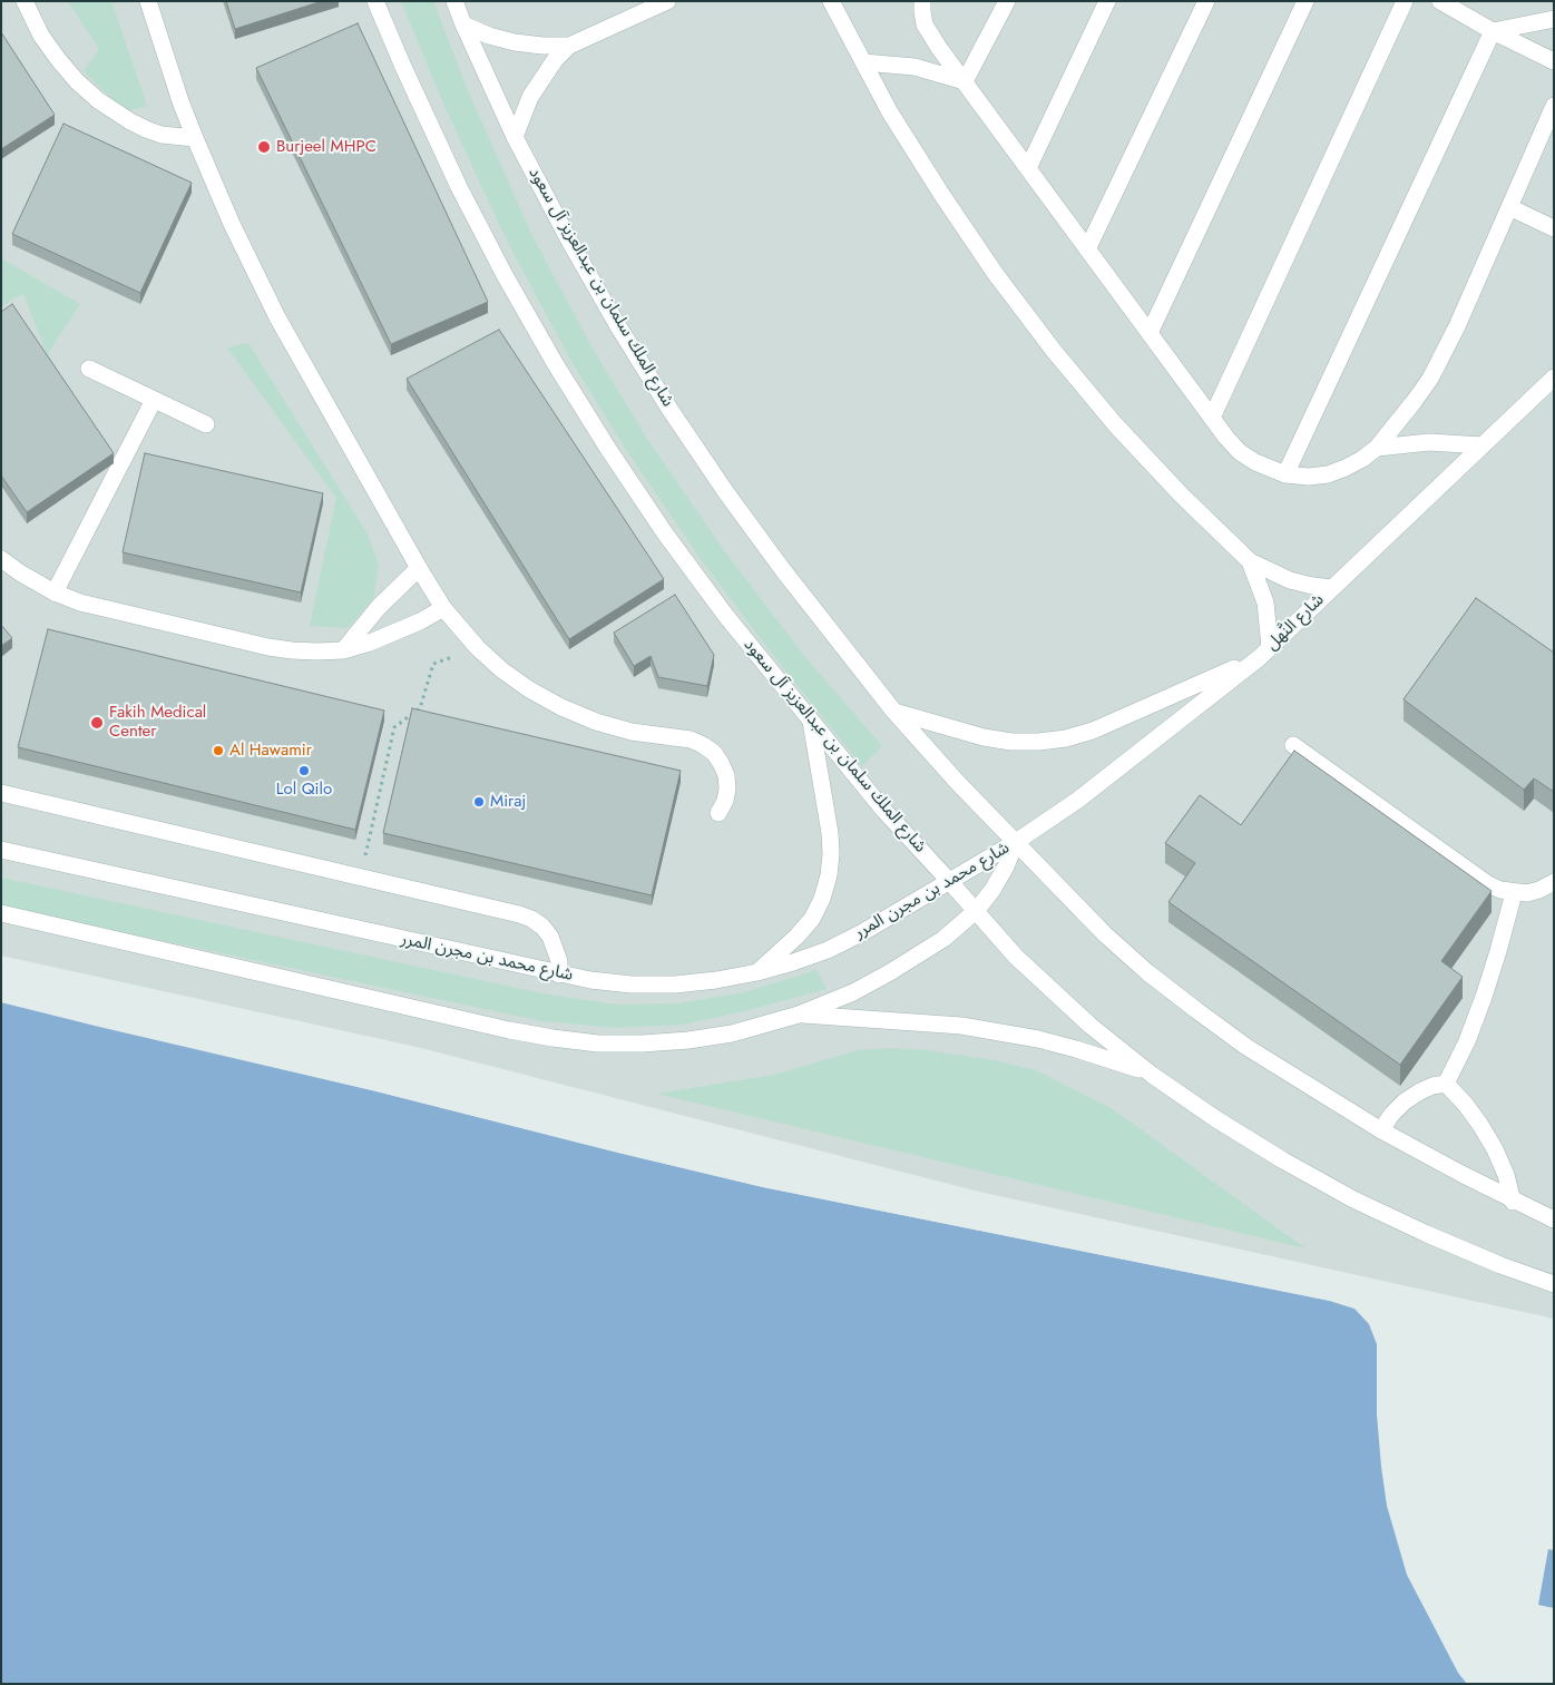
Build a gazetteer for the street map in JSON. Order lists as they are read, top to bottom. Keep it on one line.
{"streets":{"street":["شارع الملك سلمان بن عبدالعزيز آل سعود","شارع النَّهل","شارع محمد بن مجرن المرر"]},"crossings":[["شارع الملك سلمان بن عبدالعزيز آل سعود","شارع النَّهل"],["شارع الملك سلمان بن عبدالعزيز آل سعود","شارع محمد بن مجرن المرر"],["شارع النَّهل","شارع محمد بن مجرن المرر"]],"places":["Burjeel MHPC","Fakih Medical Center","Al Hawamir","Lol Qilo","Miraj"]}
